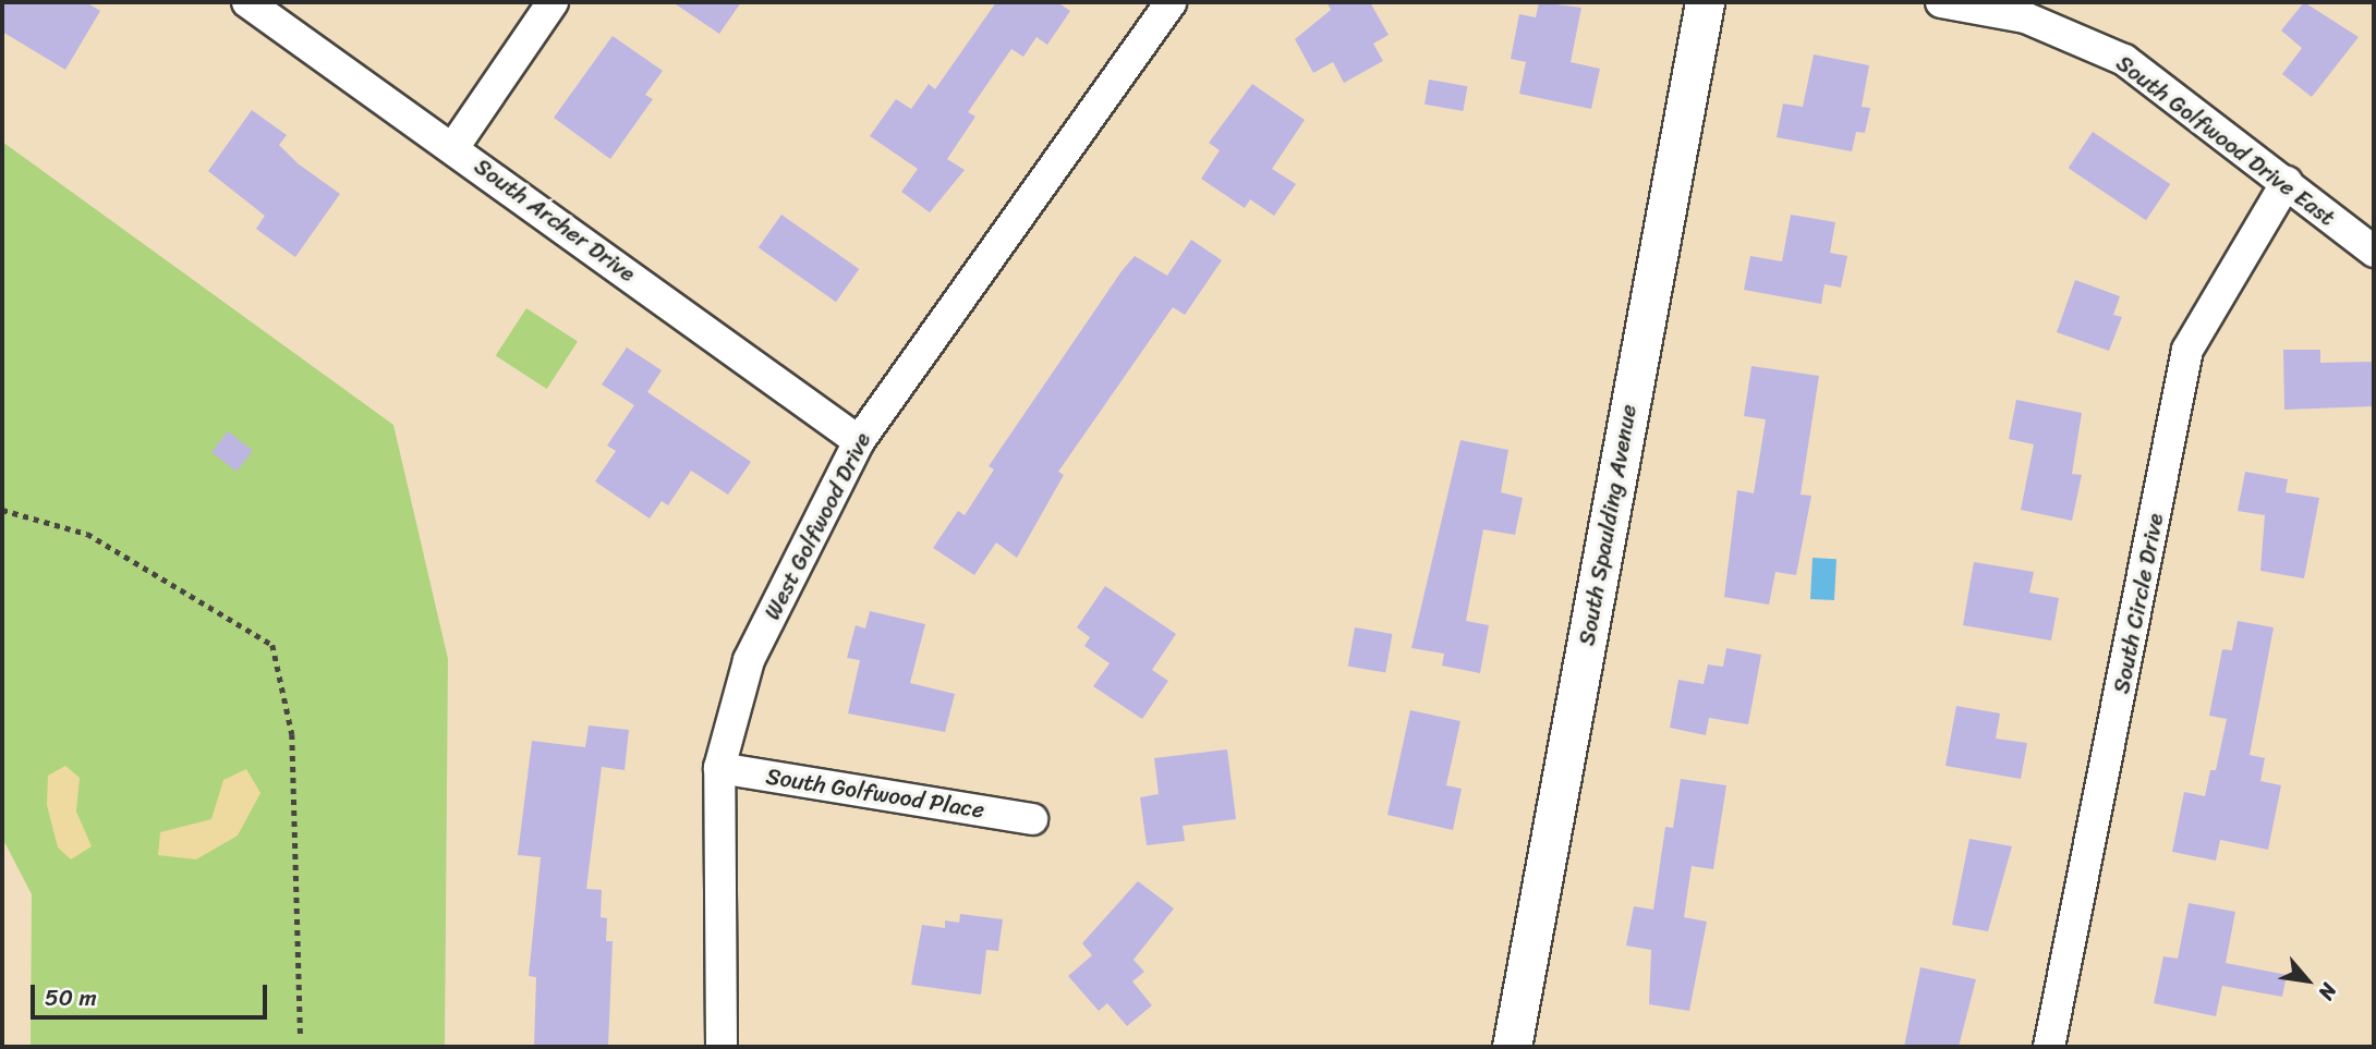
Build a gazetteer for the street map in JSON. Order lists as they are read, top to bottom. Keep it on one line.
{"streets":{"street":["South Golfwood Drive East","South Archer Drive","South Spaulding Avenue","West Golfwood Drive","South Circle Drive","South Golfwood Place"]},"crossings":[["South Golfwood Drive East","South Circle Drive"],["South Archer Drive","West Golfwood Drive"],["West Golfwood Drive","South Golfwood Place"]],"scale_bar":"50 m","north":"bottom right"}
